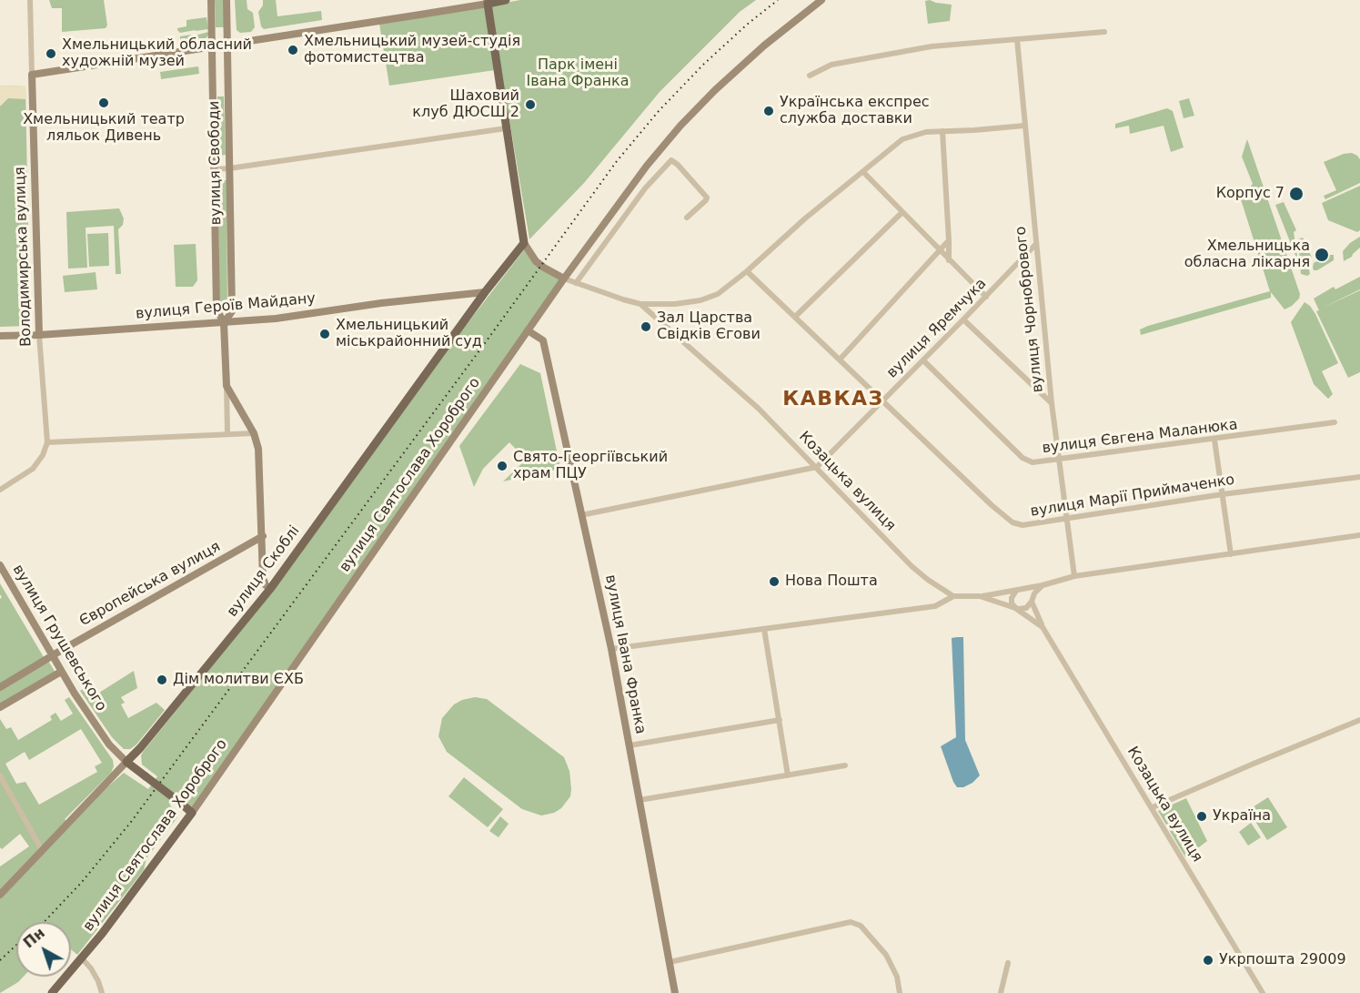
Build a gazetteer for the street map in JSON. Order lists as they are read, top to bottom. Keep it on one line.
{"streets":{"main road":["вулиця Святослава Хороброго","вулиця Скоблі","вулиця Грушевського"],"street":["вулиця Свободи","Володимирська вулиця","вулиця Героїв Майдану","вулиця Чорнобрового","вулиця Яремчука","вулиця Євгена Маланюка","Козацька вулиця","вулиця Марії Приймаченко","Європейська вулиця","вулиця Івана Франка"]},"crossings":[["вулиця Свободи","вулиця Героїв Майдану"],["вулиця Свободи","вулиця Скоблі"],["вулиця Свободи","Європейська вулиця"],["Володимирська вулиця","вулиця Героїв Майдану"],["вулиця Героїв Майдану","вулиця Скоблі"],["вулиця Чорнобрового","вулиця Яремчука"],["вулиця Чорнобрового","вулиця Євгена Маланюка"],["вулиця Чорнобрового","вулиця Марії Приймаченко"],["вулиця Яремчука","вулиця Євгена Маланюка"],["вулиця Яремчука","Козацька вулиця"],["вулиця Яремчука","вулиця Марії Приймаченко"],["вулиця Святослава Хороброго","Козацька вулиця"],["вулиця Святослава Хороброго","вулиця Грушевського"],["вулиця Святослава Хороброго","вулиця Івана Франка"],["вулиця Скоблі","вулиця Грушевського"],["Європейська вулиця","вулиця Грушевського"]],"districts":["КАВКАЗ"],"parks":["Парк імені Івана Франка"],"places":["Хмельницький музей-студія фотомистецтва","Хмельницький обласний художній музей","Хмельницький театр ляльок Дивень","Шаховий клуб ДЮСШ 2","Українська експрес служба доставки","Корпус 7","Хмельницька обласна лікарня","Зал Царства Свідків Єгови","Хмельницький міськрайонний суд","Свято-Георгіївський храм ПЦУ","Нова Пошта","Дім молитви ЄХБ","Україна","Укрпошта 29009"],"north":"top left"}
